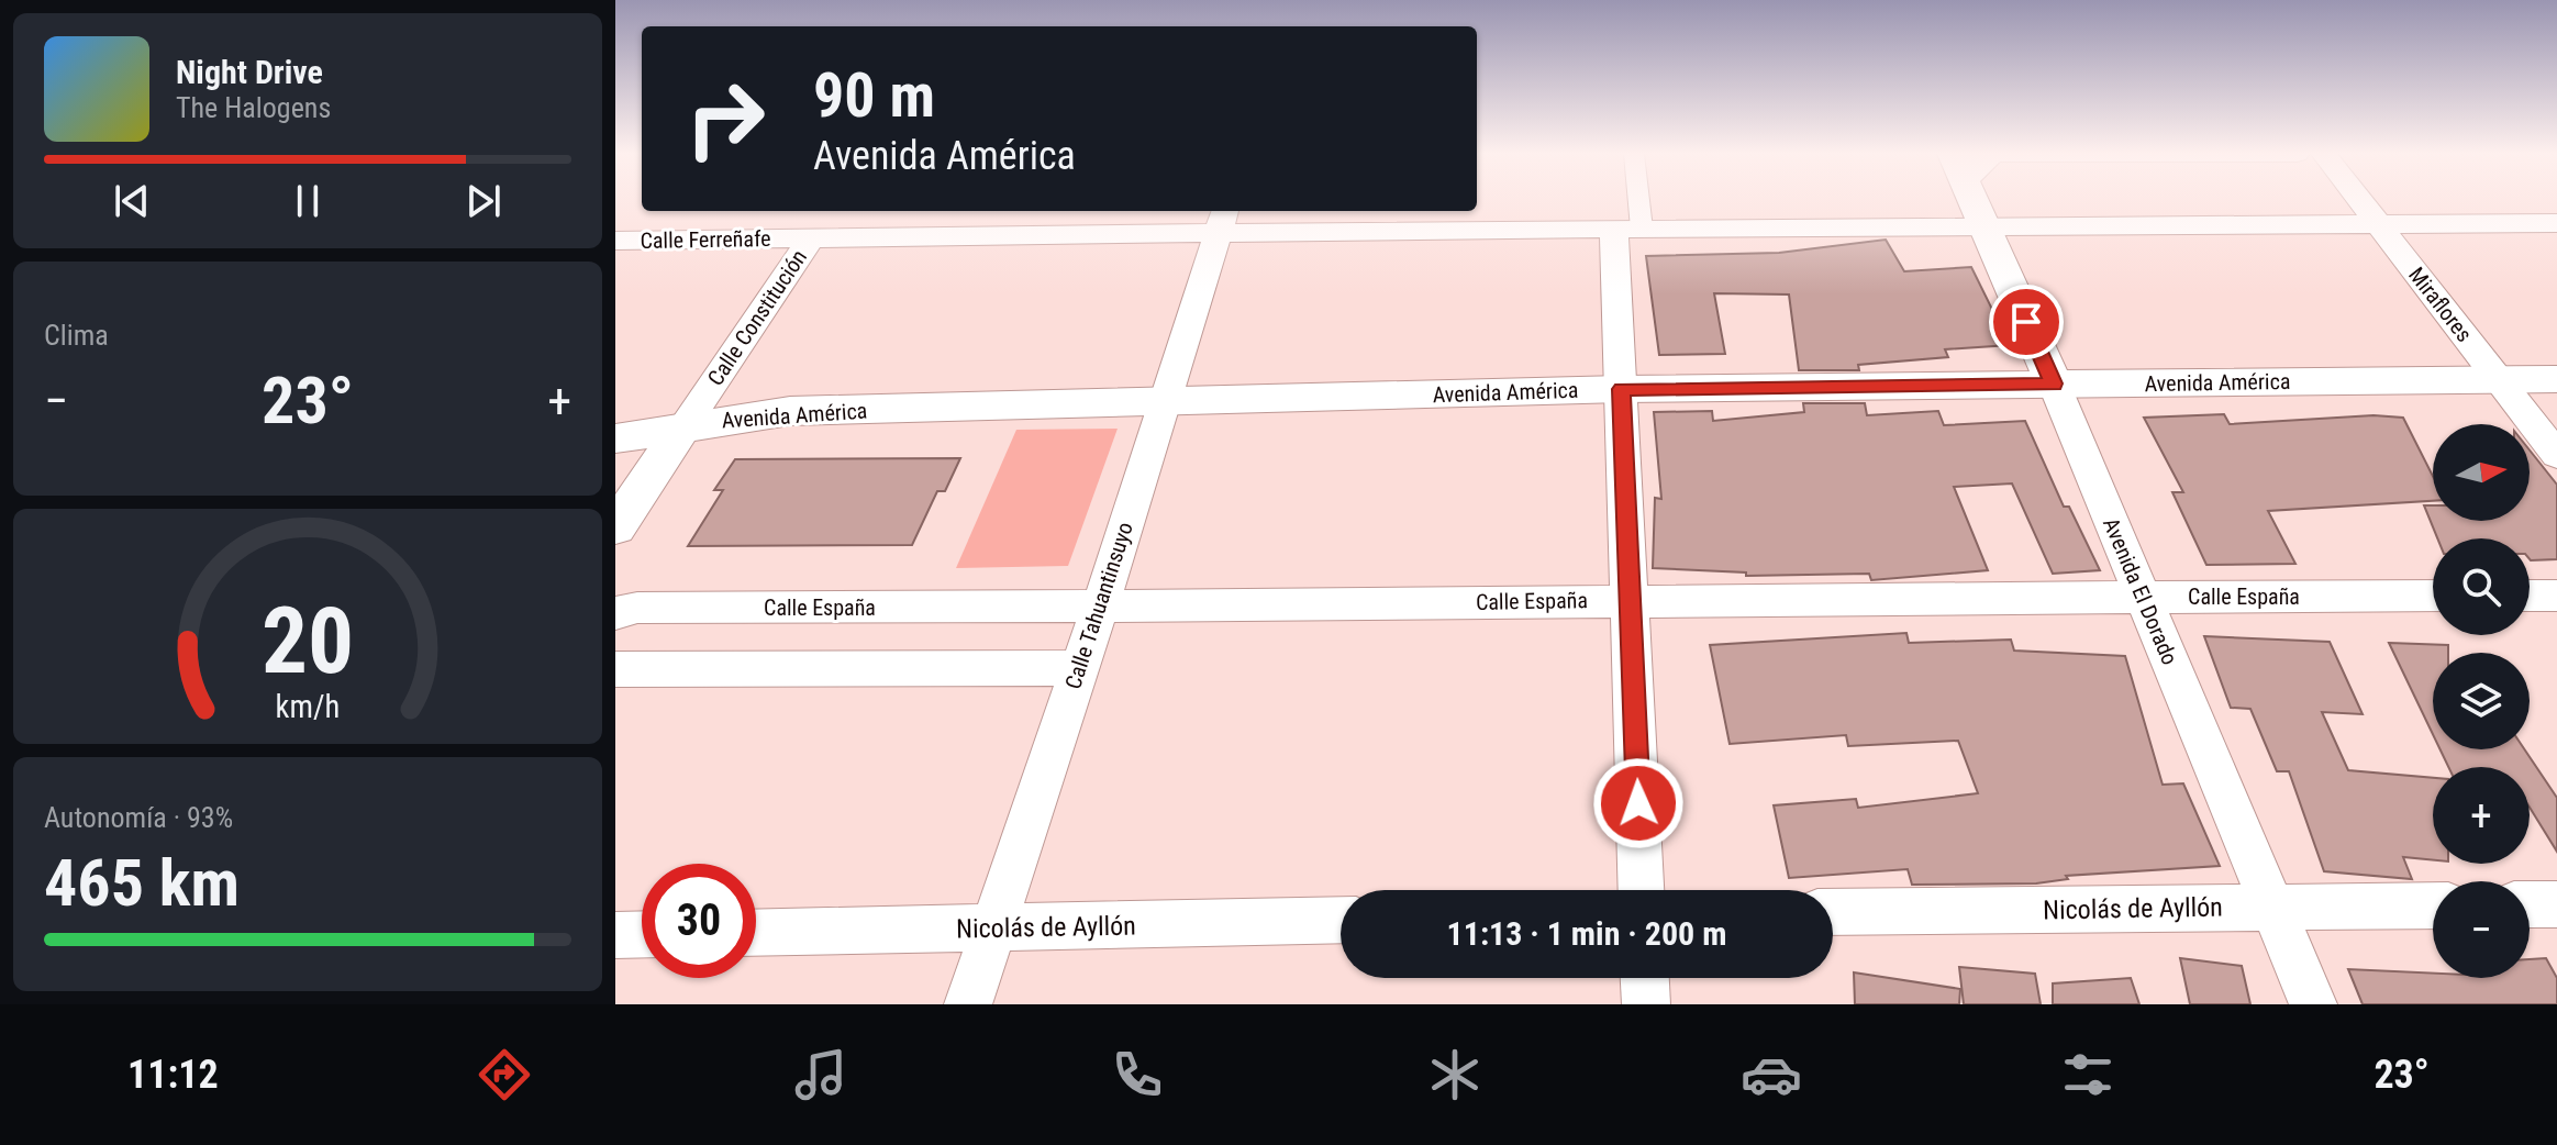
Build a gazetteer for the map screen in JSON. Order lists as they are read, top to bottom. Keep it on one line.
{"streets":{"street":["Calle Ferreñafe","Miraflores","Calle Constitución","Avenida América","Avenida El Dorado","Calle España","Calle Tahuantinsuyo","Nicolás de Ayllón"]},"crossings":[["Calle Ferreñafe","Miraflores"],["Calle Ferreñafe","Calle Constitución"],["Calle Ferreñafe","Avenida El Dorado"],["Calle Ferreñafe","Calle Tahuantinsuyo"],["Miraflores","Avenida América"],["Calle Constitución","Avenida América"],["Avenida América","Avenida El Dorado"],["Avenida América","Calle Tahuantinsuyo"],["Avenida El Dorado","Calle España"],["Avenida El Dorado","Nicolás de Ayllón"],["Calle España","Calle Tahuantinsuyo"],["Calle Tahuantinsuyo","Nicolás de Ayllón"]],"north":"right","page":{"turn":["90 m","Avenida América"],"song":["Night Drive","The Halogens"],"tile":["Clima",["Autonomía · 93%","465 km"]],"heat":["−","23°","+"],"map_buttons":["+","−"],"limit":"30","trip":"11:13 · 1 min · 200 m","tabs":["11:12","23°"],"gauge":["20","km/h"]}}
